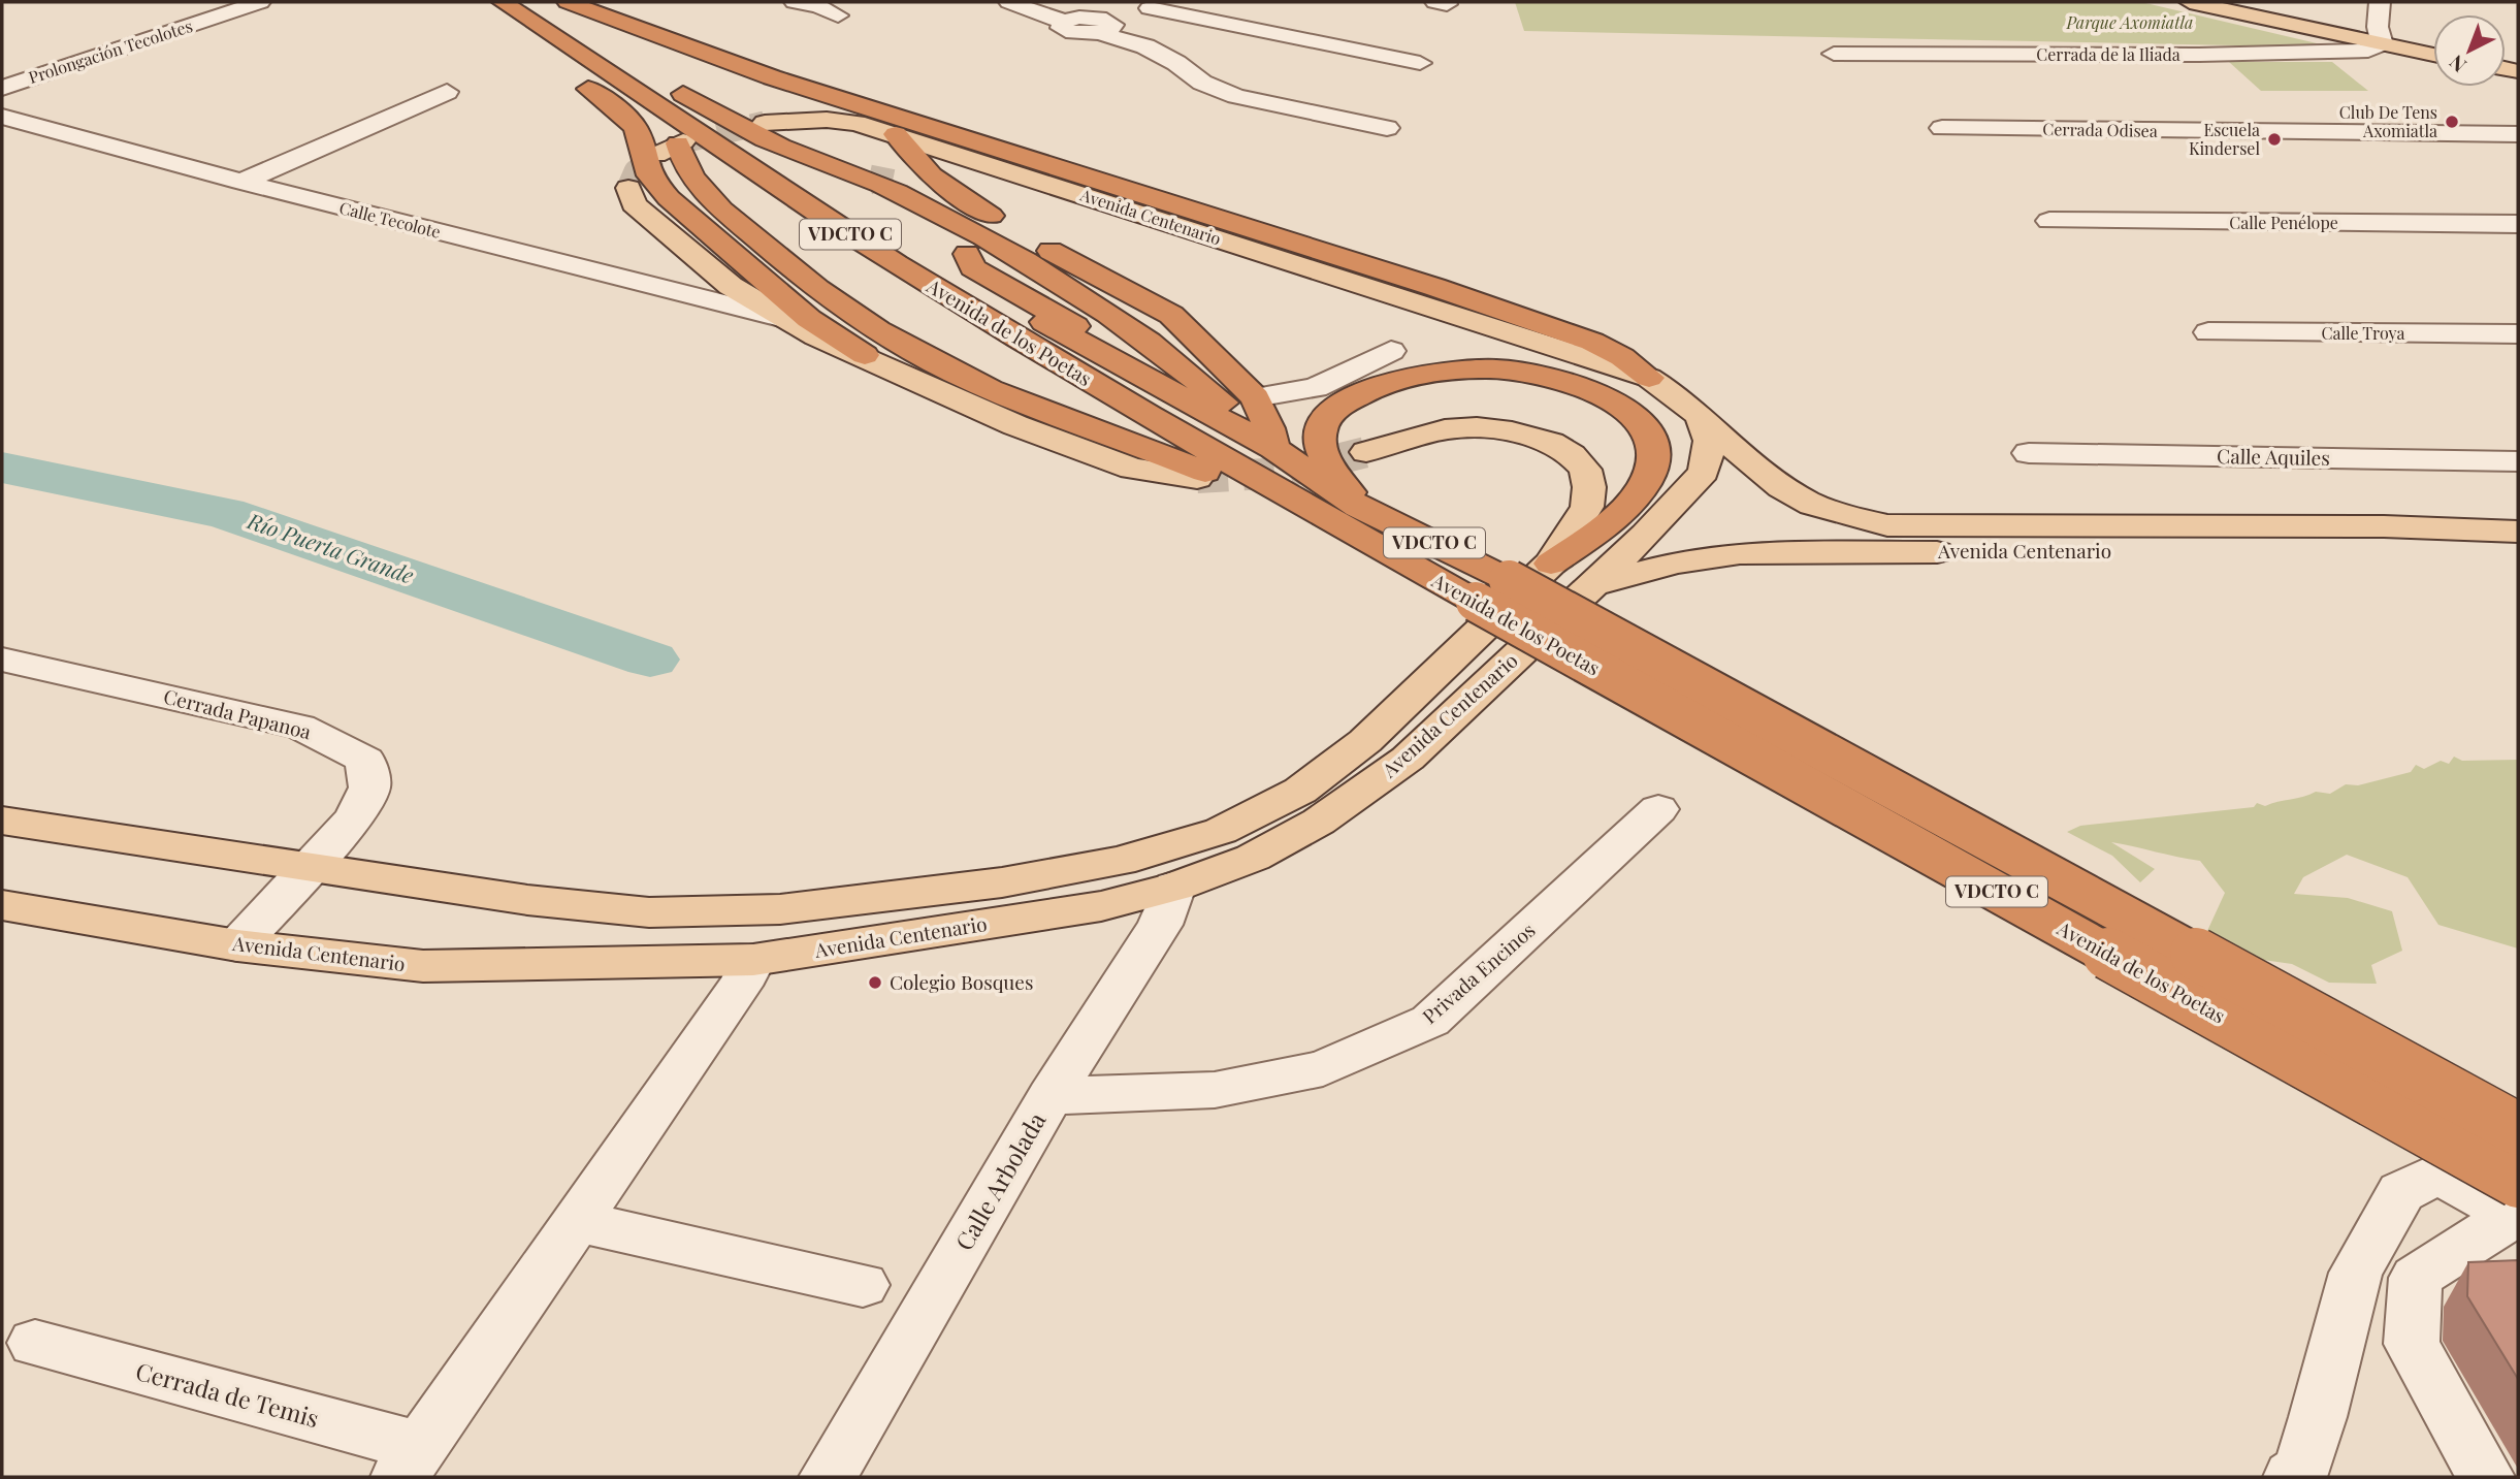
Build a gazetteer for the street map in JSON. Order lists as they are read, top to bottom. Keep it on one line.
{"streets":{"highway":["VDCTO C","Avenida de los Poetas"],"main road":["Avenida Centenario"],"street":["Prolongación Tecolotes","Cerrada de la Iliada","Cerrada Odisea","Calle Tecolote","Calle Penélope","Calle Troya","Calle Aquiles","Cerrada Papanoa","Privada Encinos","Calle Arbolada","Cerrada de Temis"]},"crossings":[["Avenida Centenario","Cerrada Papanoa"],["Avenida Centenario","Calle Arbolada"],["Avenida Centenario","Cerrada de Temis"],["Privada Encinos","Calle Arbolada"]],"water":["Río Puerta Grande"],"parks":["Parque Axomiatla"],"places":["Club De Tens Axomiatla","Escuela Kindersel","Colegio Bosques"],"north":"bottom left"}
